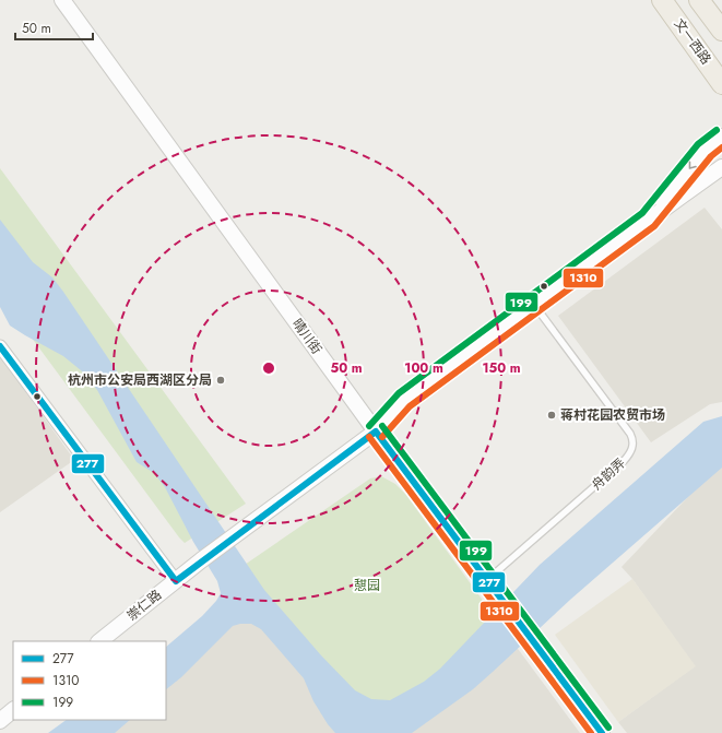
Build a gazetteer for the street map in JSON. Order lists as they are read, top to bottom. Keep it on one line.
{"streets":{"main road":["文一西路"],"street":["晴川街","崇仁路"],"lane":["舟韵弄"]},"crossings":[["晴川街","舟韵弄"],["晴川街","崇仁路"],["舟韵弄","崇仁路"]],"parks":["憇园"],"places":["杭州市公安局西湖区分局","蒋村花园农贸市场"],"lines":["transit line 199","transit line 1310","transit line 277"],"legend":["277","1310","199"],"scale_bar":"50 m","rings":["50 m","100 m","150 m"]}
